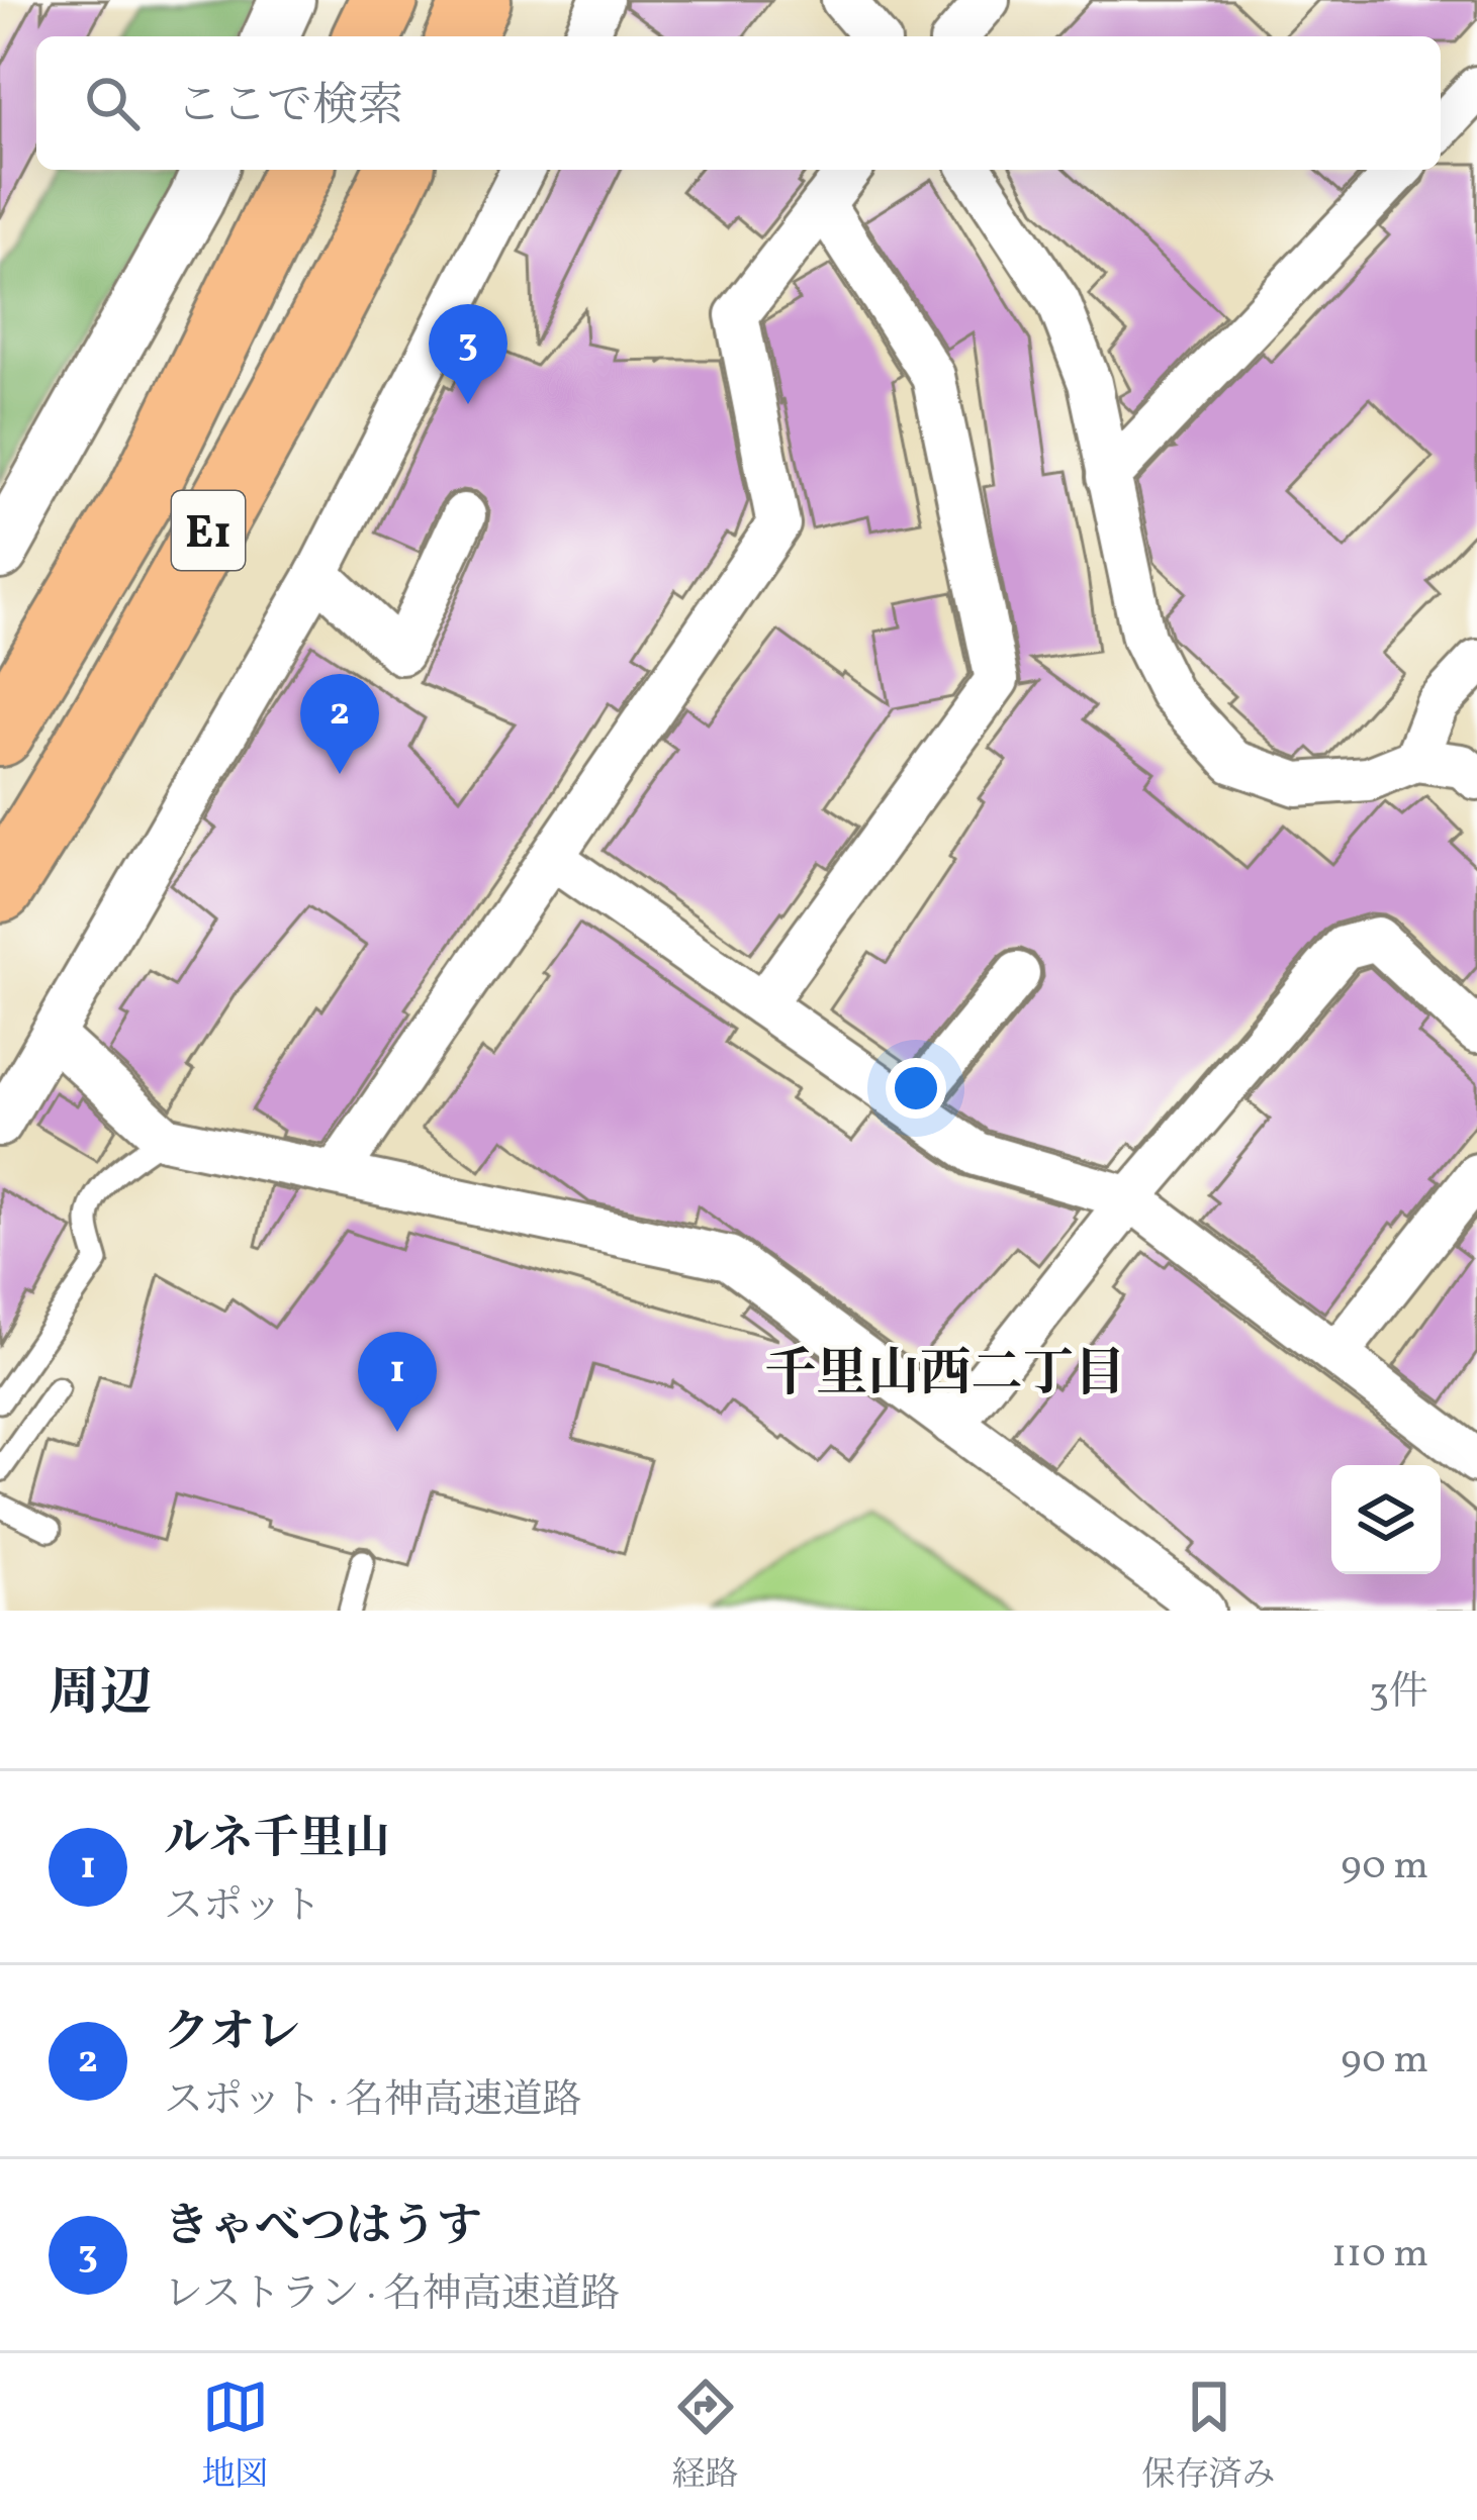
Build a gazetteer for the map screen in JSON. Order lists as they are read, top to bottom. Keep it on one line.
{"streets":{"highway":["E1"]},"districts":["千里山西二丁目"],"page":{"search":"ここで検索","pins":["3","2","1"],"heading":["周辺","3件"],"list":[{"mark":"1","name":"ルネ千里山","note":"スポット","value":"90 m"},{"mark":"2","name":"クオレ","note":"スポット · 名神高速道路","value":"90 m"},{"mark":"3","name":"きゃべつはうす","note":"レストラン · 名神高速道路","value":"110 m"}],"nav":["地図","経路","保存済み"]}}
